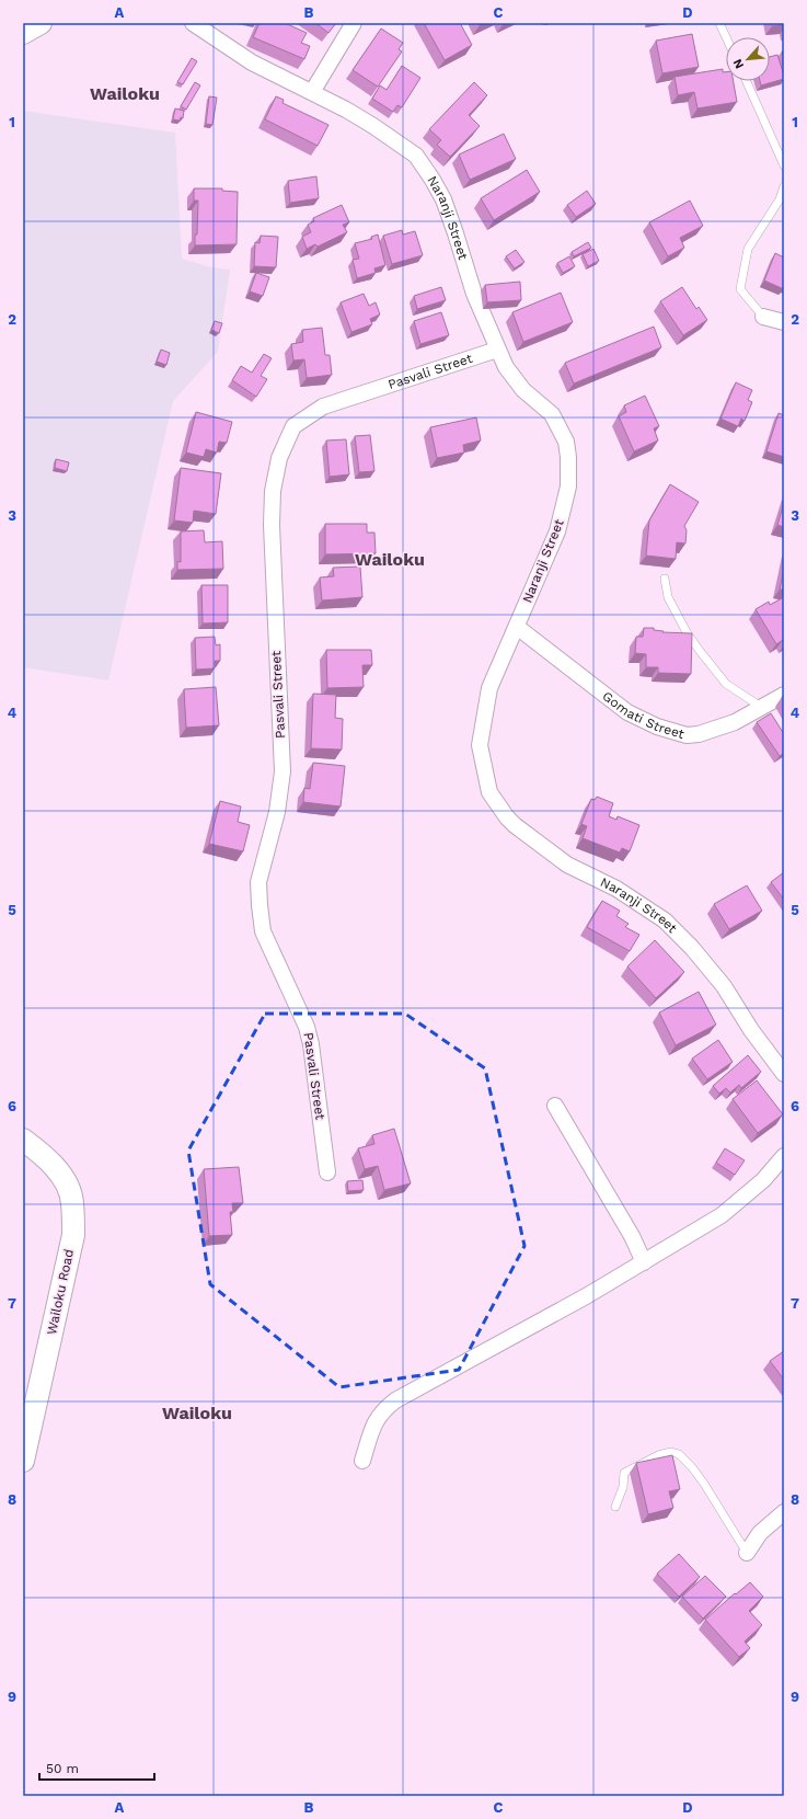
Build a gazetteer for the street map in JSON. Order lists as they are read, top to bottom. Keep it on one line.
{"streets":{"street":["Naranji Street","Pasvali Street","Gomati Street","Wailoku Road"]},"crossings":[["Naranji Street","Pasvali Street"],["Naranji Street","Gomati Street"]],"districts":["Wailoku","Wailoku","Wailoku"],"scale_bar":"50 m","north":"bottom left","grid":{"columns":["A","B","C","D"],"rows":["1","2","3","4","5","6","7","8","9"]}}
